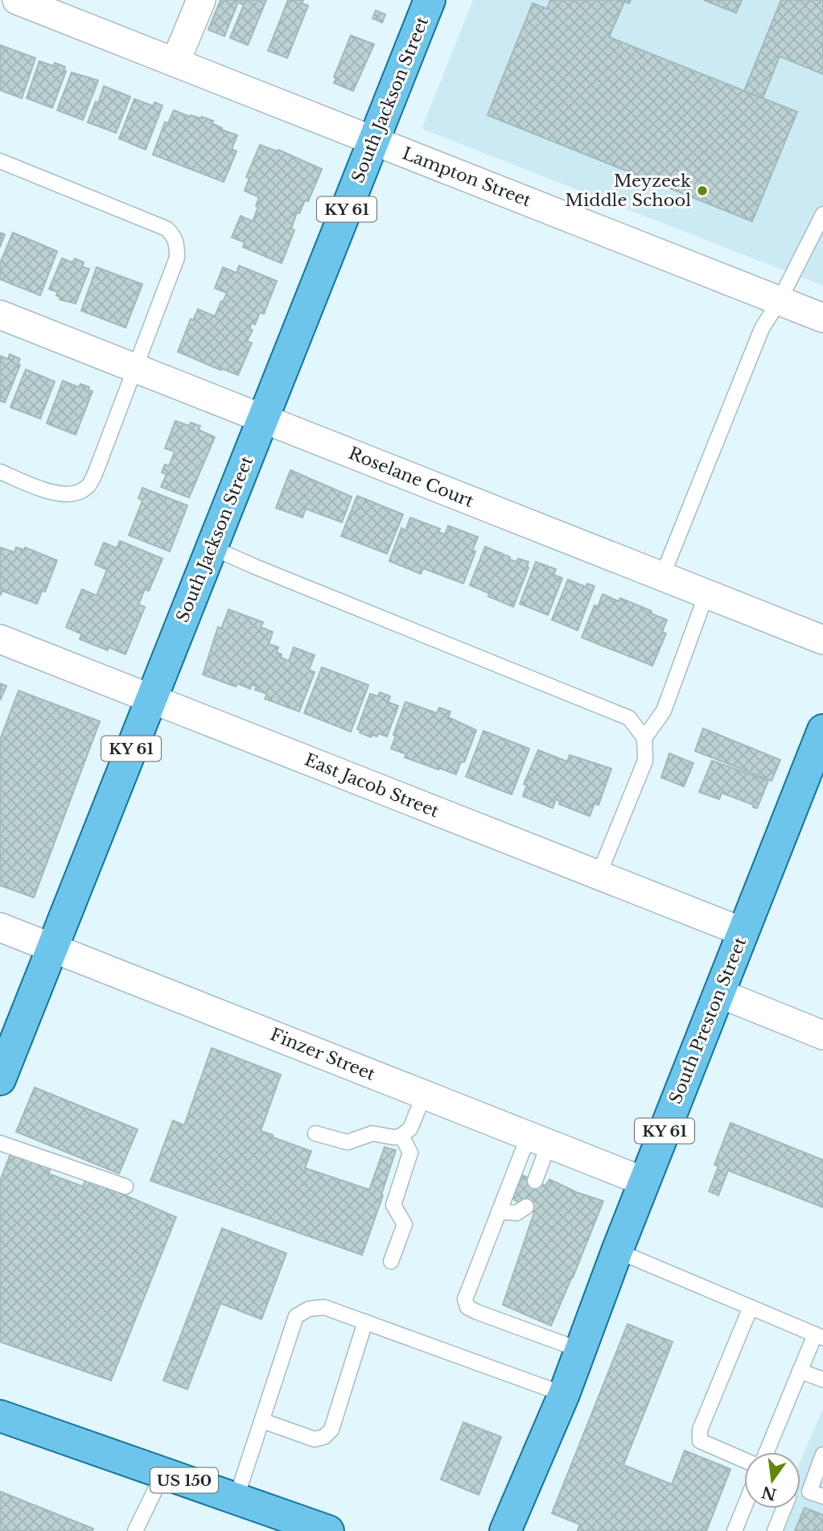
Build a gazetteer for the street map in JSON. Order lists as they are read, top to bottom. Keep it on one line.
{"streets":{"main road":["South Jackson Street","KY 61","South Preston Street","US 150"],"street":["Lampton Street","Roselane Court","East Jacob Street","Finzer Street"]},"crossings":[["South Jackson Street","Lampton Street"],["South Jackson Street","Roselane Court"],["South Jackson Street","East Jacob Street"],["South Jackson Street","Finzer Street"],["East Jacob Street","South Preston Street"],["South Preston Street","Finzer Street"]],"places":["Meyzeek Middle School"],"north":"bottom"}
